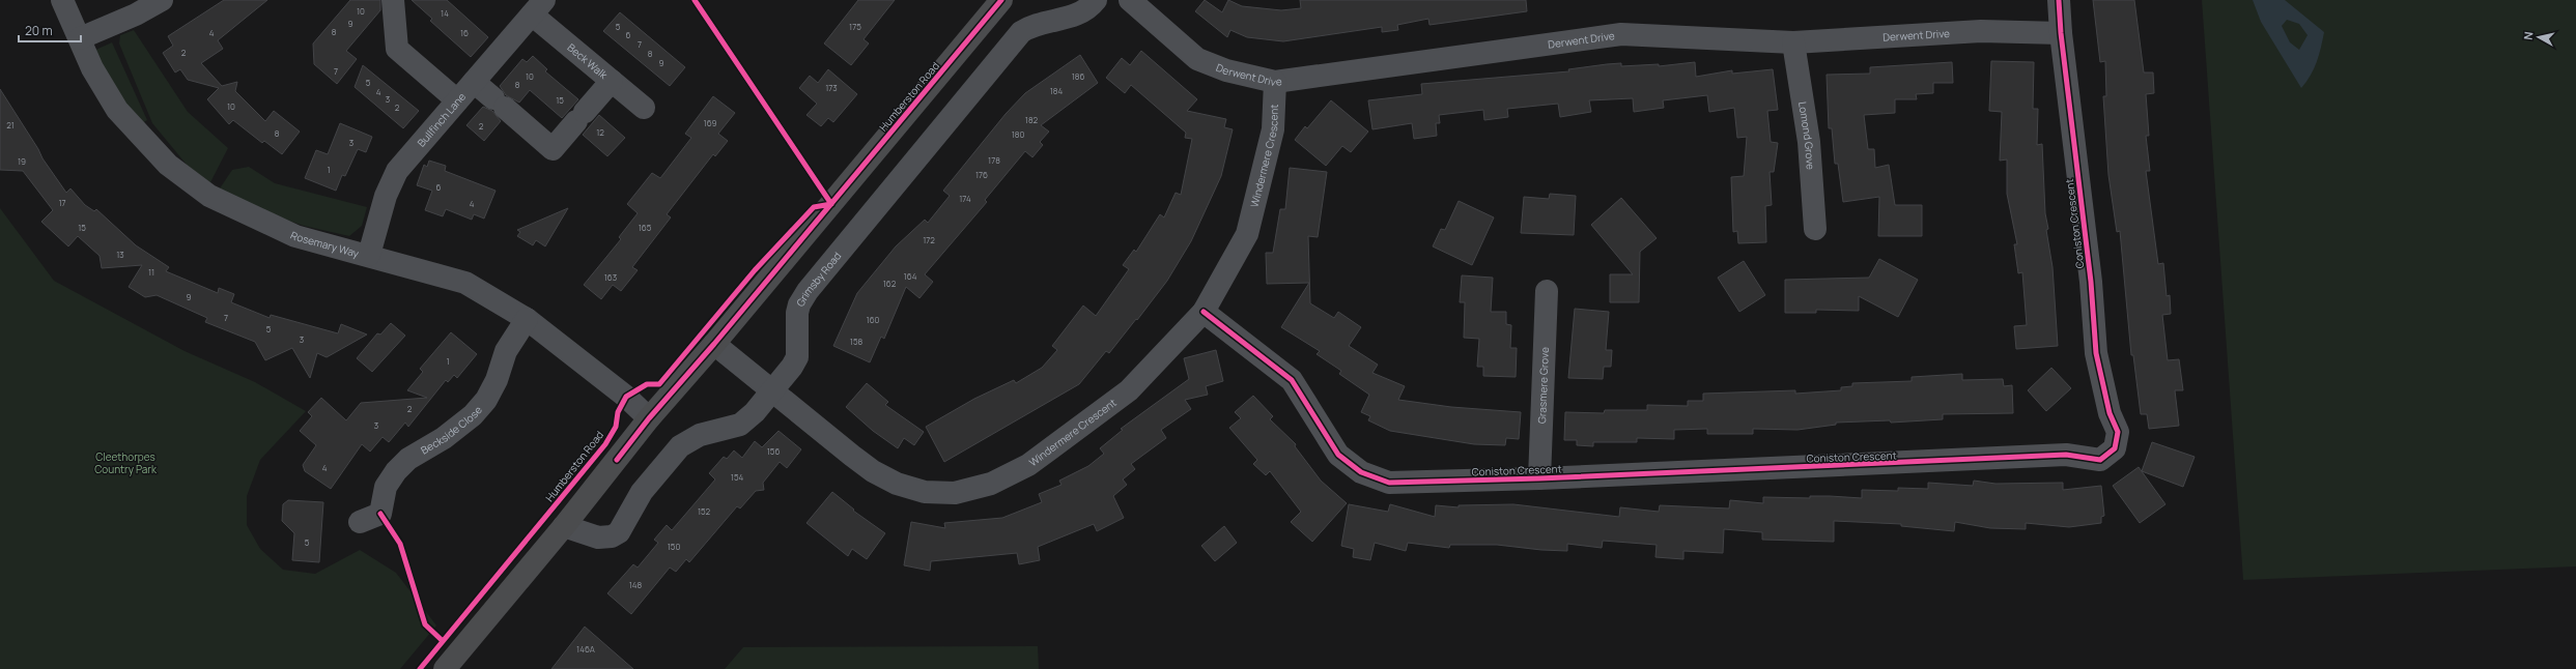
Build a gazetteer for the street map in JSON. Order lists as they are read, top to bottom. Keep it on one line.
{"streets":{"main road":["Humberston Road"],"street":["Derwent Drive","Beck Walk","Bullfinch Lane","Lomond Grove","Windermere Crescent","Coniston Crescent","Rosemary Way","Grimsby Road","Grasmere Grove","Beckside Close"]},"crossings":[["Derwent Drive","Lomond Grove"],["Derwent Drive","Windermere Crescent"],["Derwent Drive","Coniston Crescent"],["Beck Walk","Bullfinch Lane"],["Humberston Road","Windermere Crescent"],["Humberston Road","Rosemary Way"],["Humberston Road","Grimsby Road"],["Bullfinch Lane","Rosemary Way"],["Windermere Crescent","Coniston Crescent"],["Windermere Crescent","Grimsby Road"],["Coniston Crescent","Grasmere Grove"],["Rosemary Way","Beckside Close"]],"parks":["Cleethorpes Country Park"],"house_numbers":["10","14","9","5","175","8","4","16","6","7","2","8","9","7","10","186","5","8","173","184","4","3","15","10","2","182","169","21","2","12","8","180","3","178","19","1","176","6","174","17","4","15","165","172","13","11","164","163","162","9","7","160","5","3","158","1","2","3","156","4","154","152","5","150","148","146A"],"scale_bar":"20 m","north":"left"}
